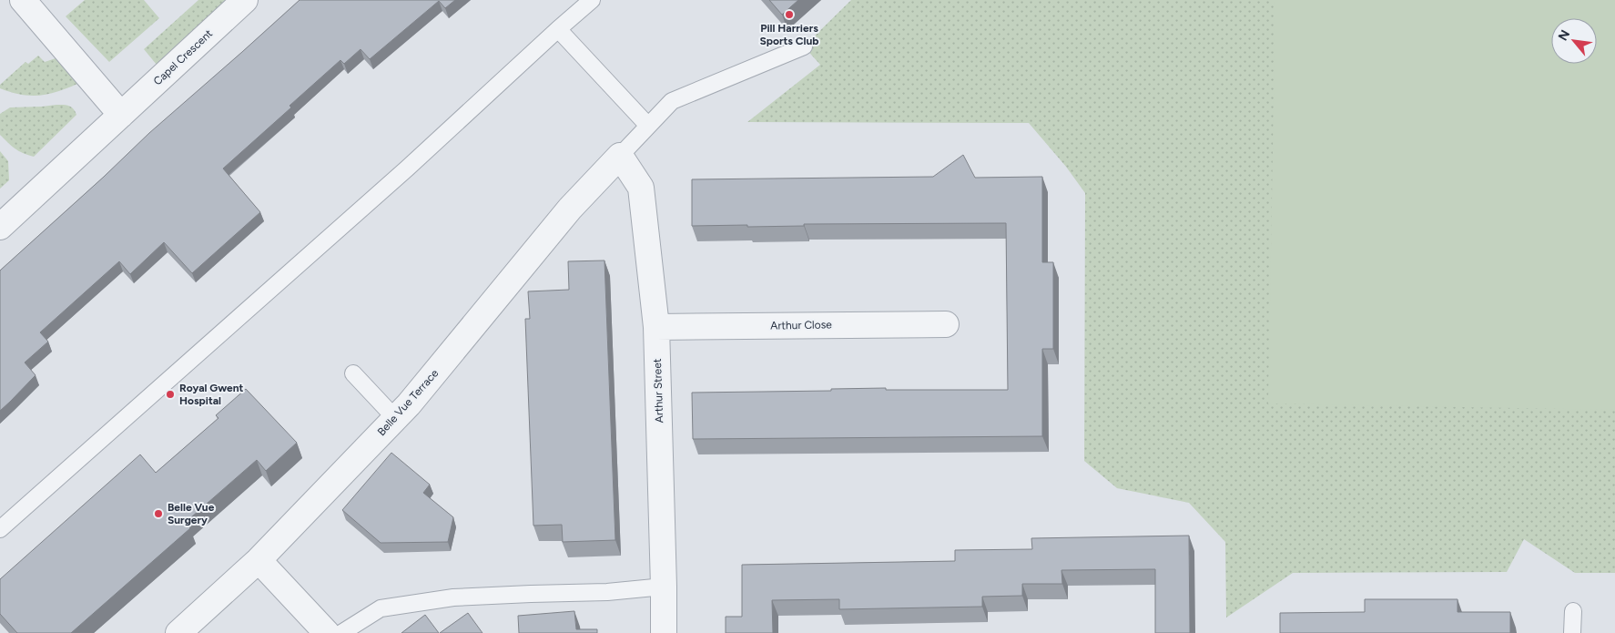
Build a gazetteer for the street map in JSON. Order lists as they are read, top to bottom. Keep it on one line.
{"streets":{"street":["Capel Crescent","Arthur Close","Arthur Street","Belle Vue Terrace"]},"crossings":[["Arthur Close","Arthur Street"],["Arthur Street","Belle Vue Terrace"]],"places":["Pill Harriers Sports Club","Royal Gwent Hospital","Belle Vue Surgery"],"north":"top left"}
